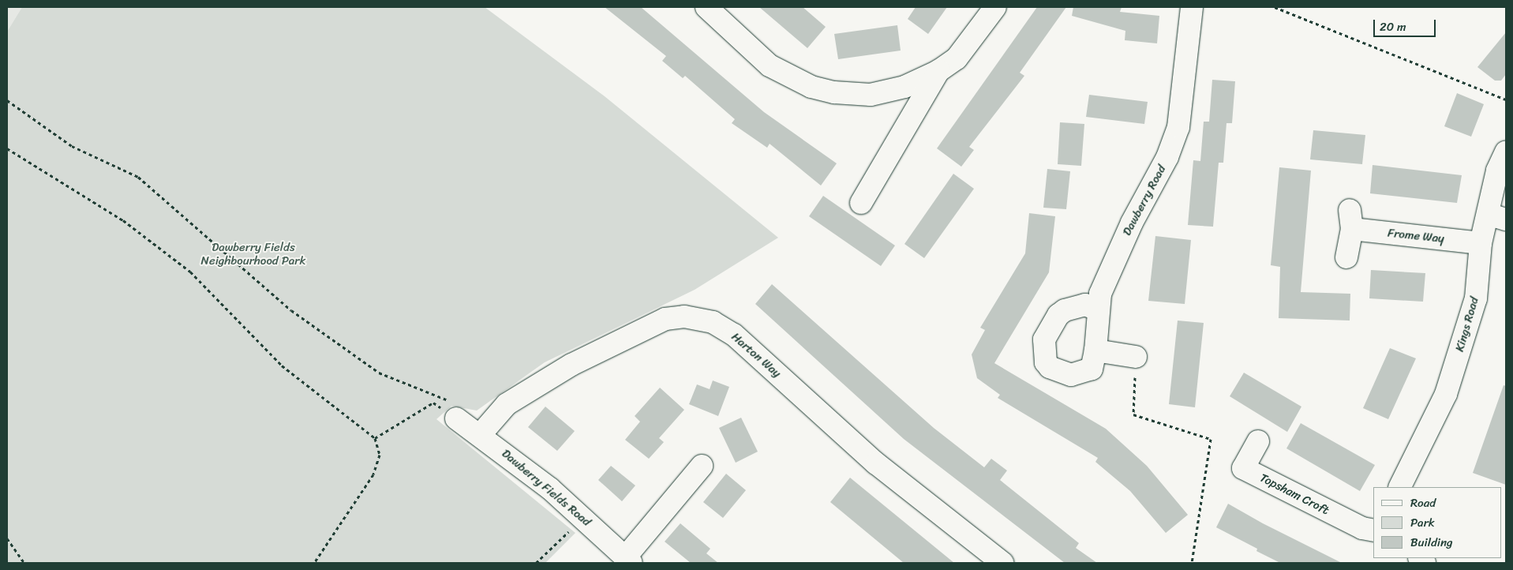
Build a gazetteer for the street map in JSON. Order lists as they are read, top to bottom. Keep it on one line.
{"streets":{"street":["Dawberry Road","Frome Way","Kings Road","Harton Way","Dawberry Fields Road","Topsham Croft"]},"crossings":[["Frome Way","Kings Road"],["Harton Way","Dawberry Fields Road"]],"parks":["Dawberry Fields Neighbourhood Park"],"legend":["Road","Park","Building"],"scale_bar":"20 m"}
